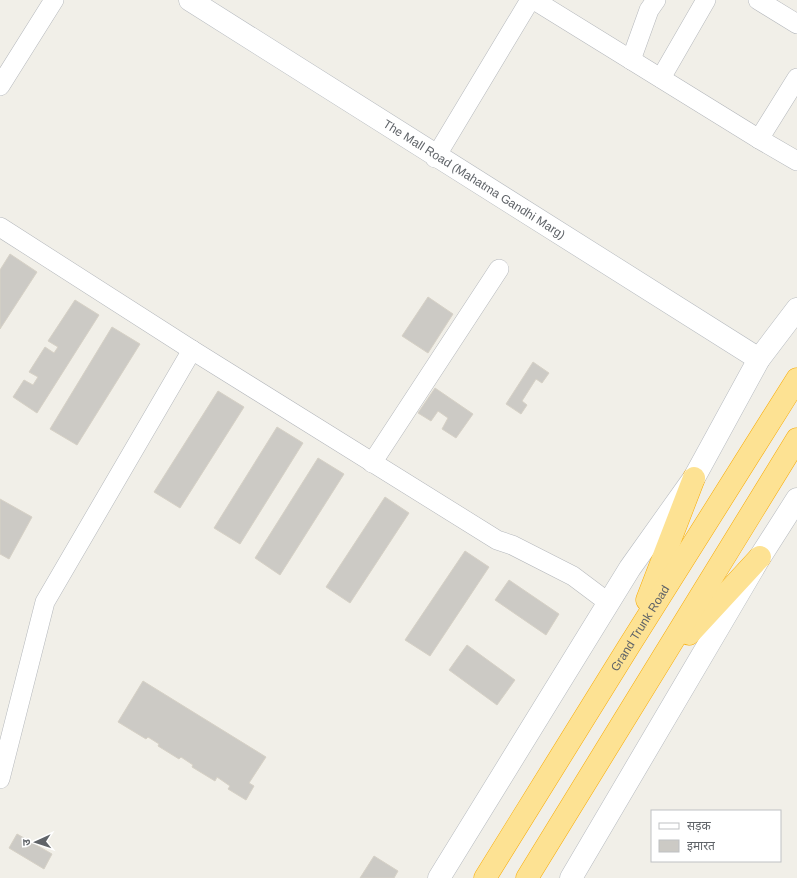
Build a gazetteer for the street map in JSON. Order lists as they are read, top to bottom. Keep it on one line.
{"streets":{"highway":["Grand Trunk Road"],"street":["The Mall Road (Mahatma Gandhi Marg)"]},"legend":["सड़क","इमारत"],"north":"left"}
